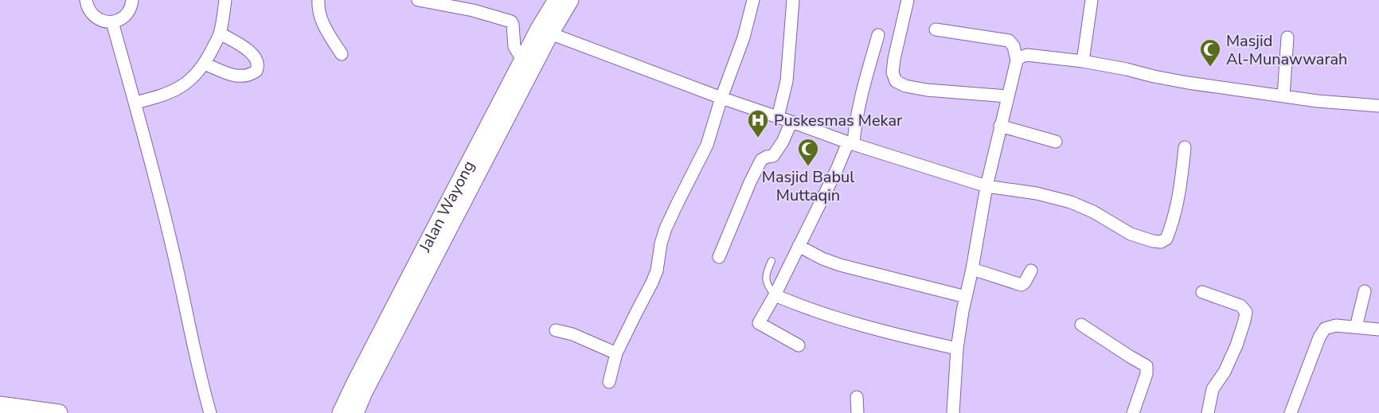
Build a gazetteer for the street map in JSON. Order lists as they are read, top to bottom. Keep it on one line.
{"streets":{"street":["Jalan Wayong"]},"places":{"mosque":["Masjid Al-Munawwarah","Masjid Babul Muttaqin"],"hospital":["Puskesmas Mekar"]}}
